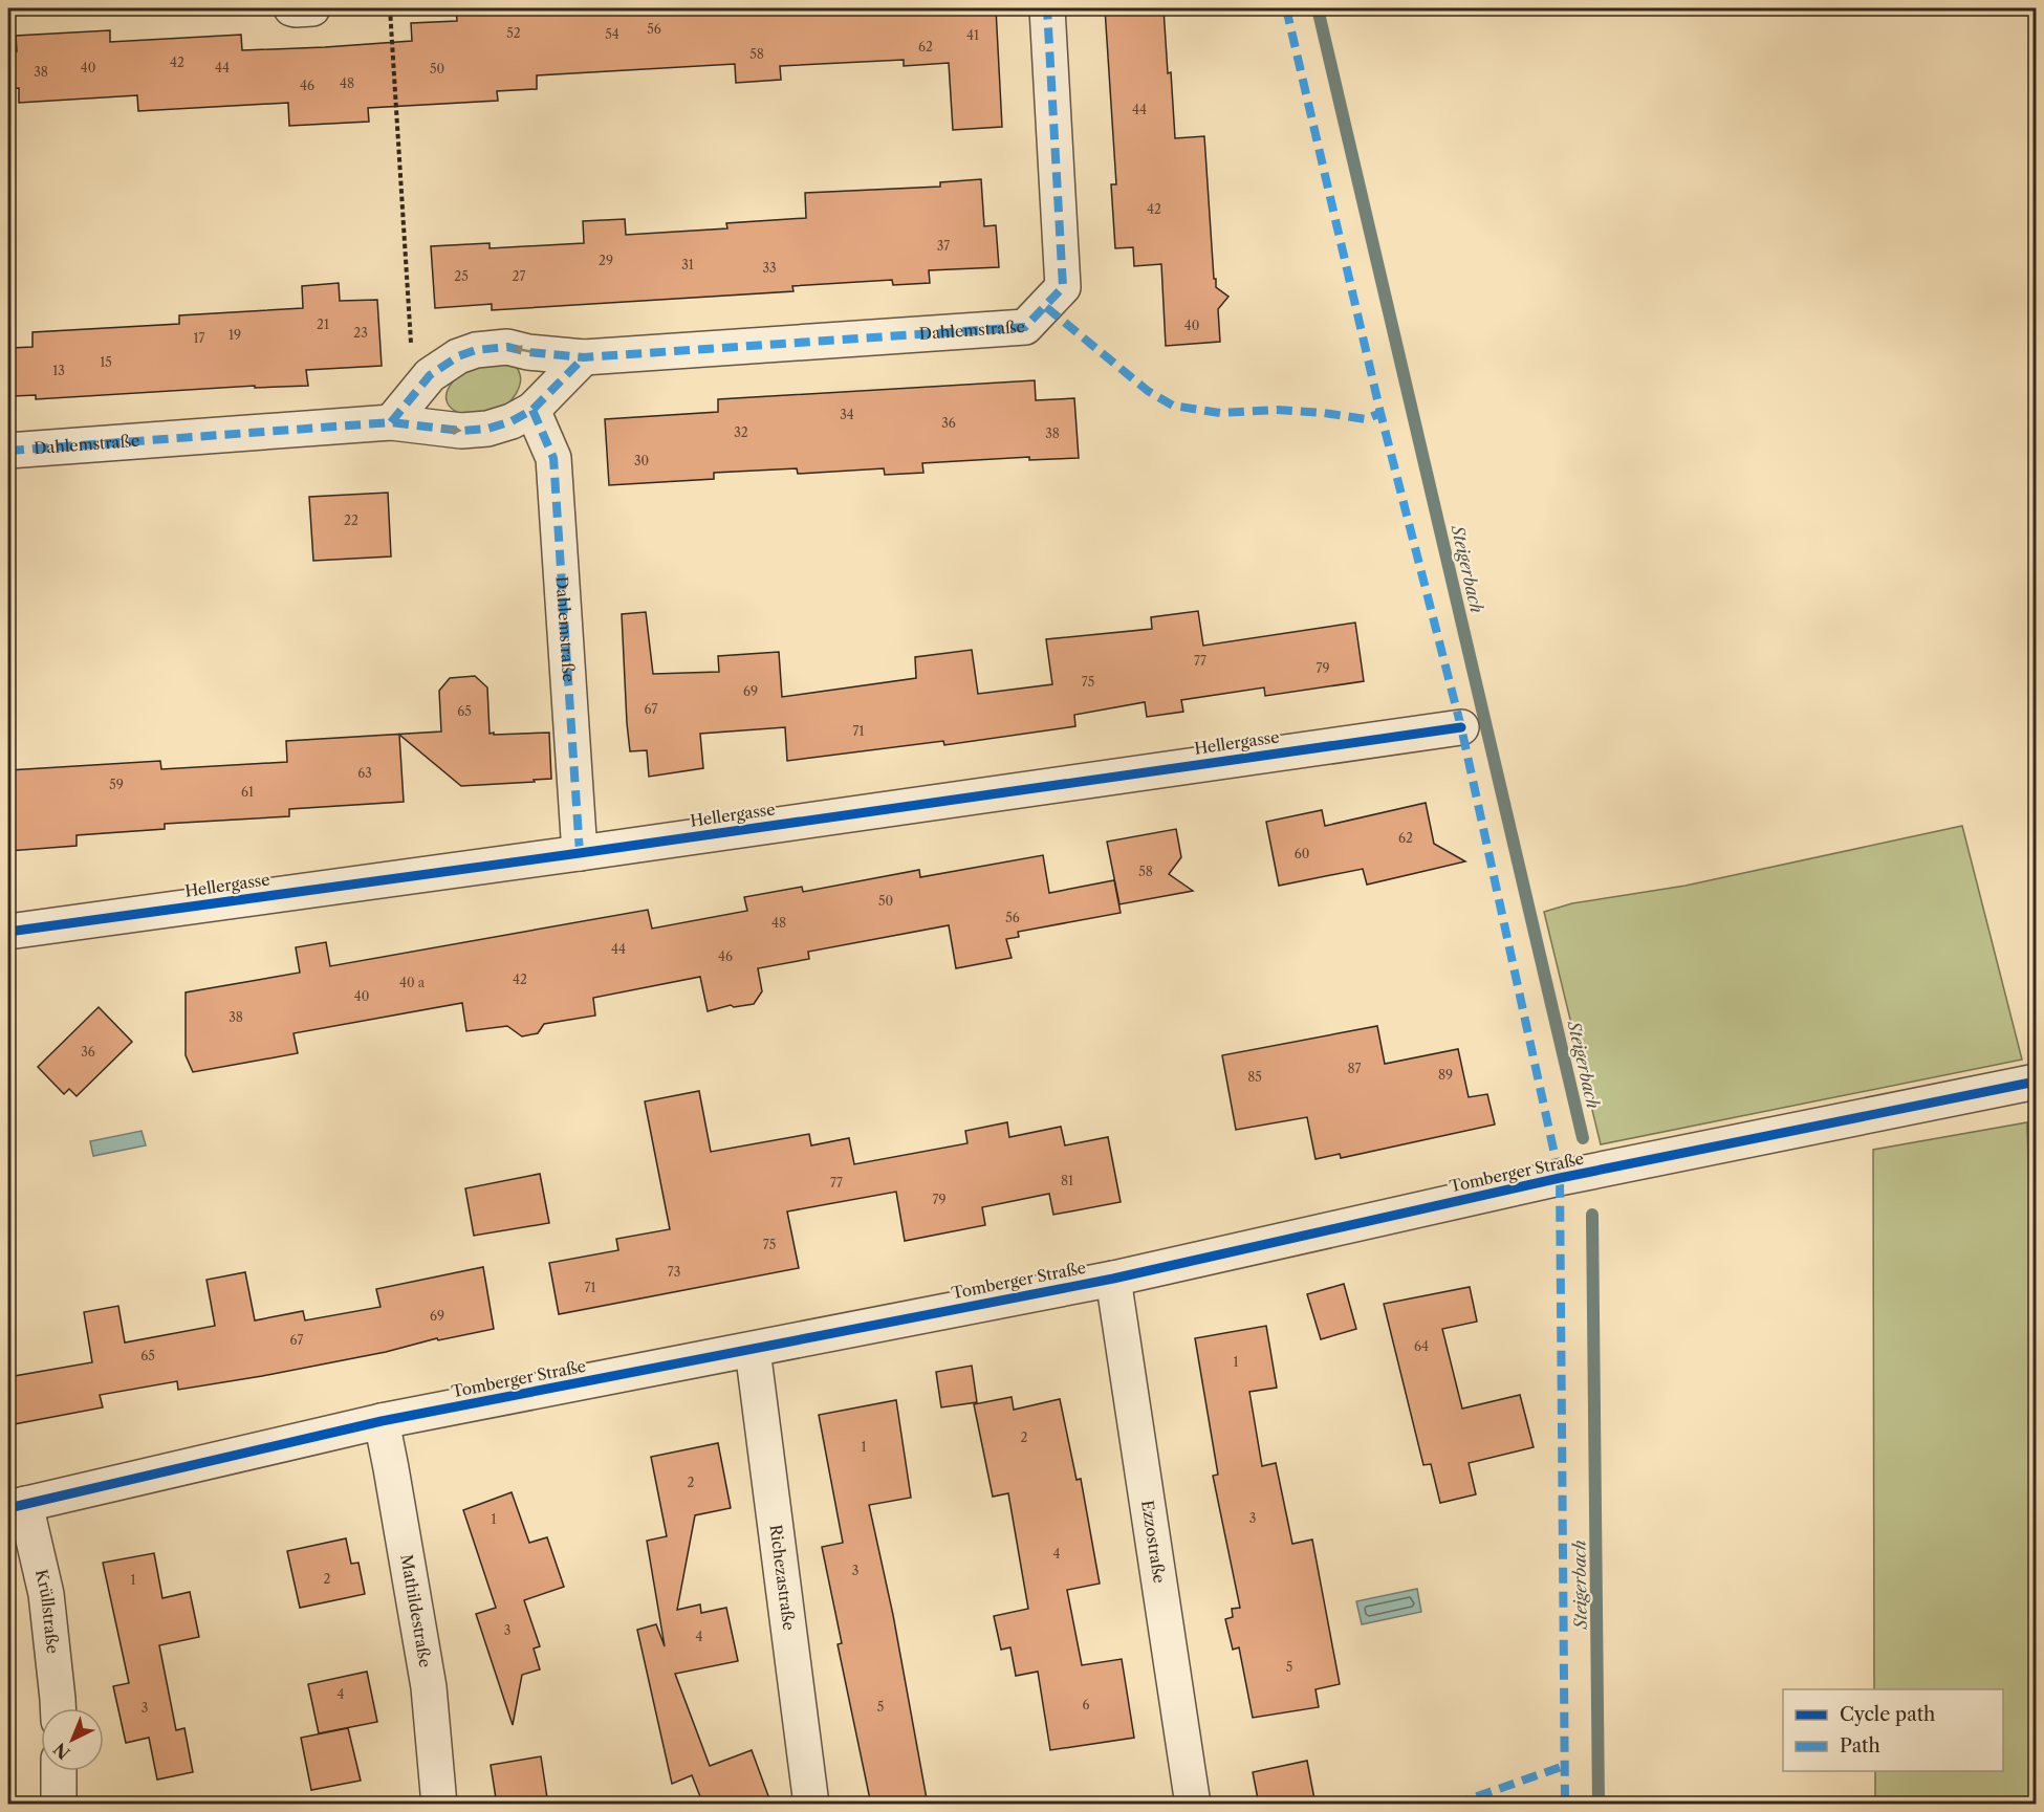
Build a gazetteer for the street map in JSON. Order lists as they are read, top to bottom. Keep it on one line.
{"streets":{"street":["Dahlemstraße","Hellergasse","Tomberger Straße","Ezzostraße","Richezastraße","Krüllstraße","Mathildestraße"]},"crossings":[["Dahlemstraße","Hellergasse"],["Tomberger Straße","Ezzostraße"],["Tomberger Straße","Richezastraße"],["Tomberger Straße","Krüllstraße"],["Tomberger Straße","Mathildestraße"]],"water":["Steigerbach"],"house_numbers":["56","52","54","41","62","58","42","40","44","50","38","48","46","44","42","37","29","31","33","25","27","21","40","23","19","17","15","13","34","36","32","38","30","22","77","79","75","69","67","65","71","63","59","61","62","60","58","50","56","48","44","46","42","40 a","40","38","36","87","89","85","81","77","79","75","73","71","69","67","64","65","1","2","1","2","3","1","4","3","2","1","3","4","5","4","6","5","3"],"legend":["Cycle path","Path"],"north":"bottom left"}
